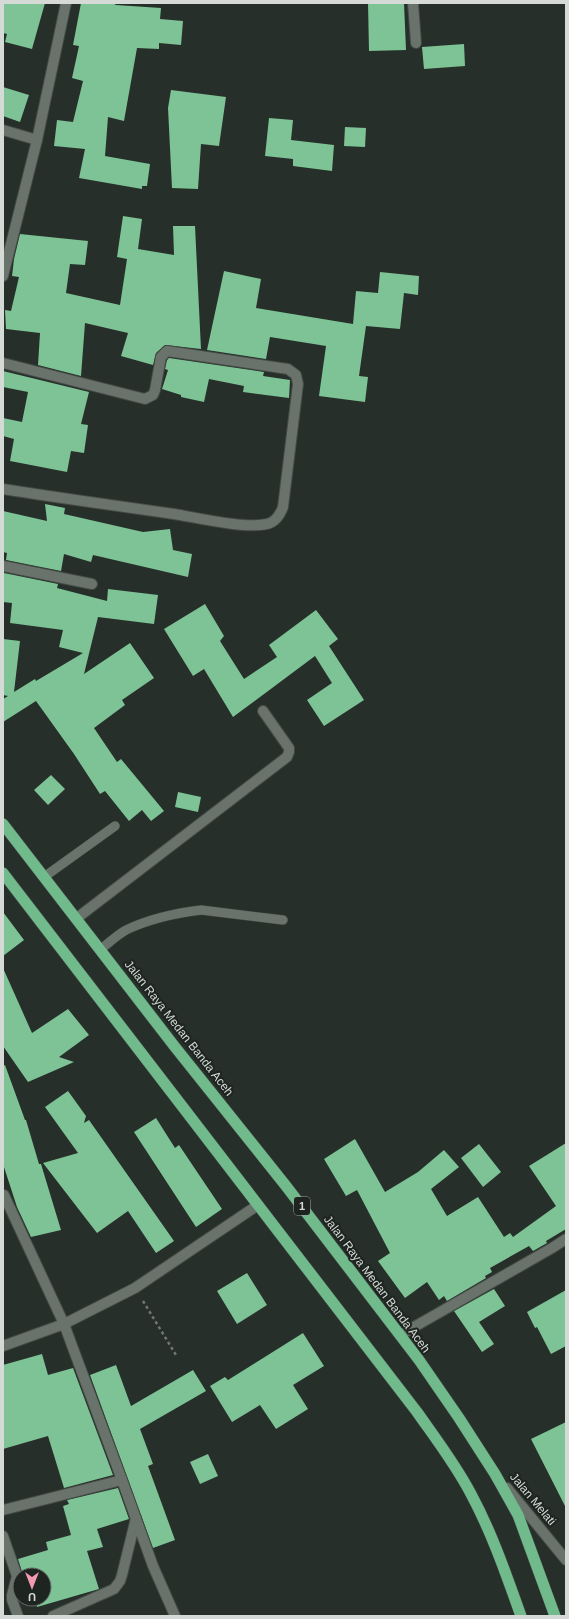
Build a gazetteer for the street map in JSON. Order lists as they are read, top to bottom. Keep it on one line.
{"streets":{"highway":["Jalan Raya Medan Banda Aceh","1"],"street":["Jalan Melati"]},"crossings":[["Jalan Raya Medan Banda Aceh","Jalan Melati"]],"north":"bottom"}
